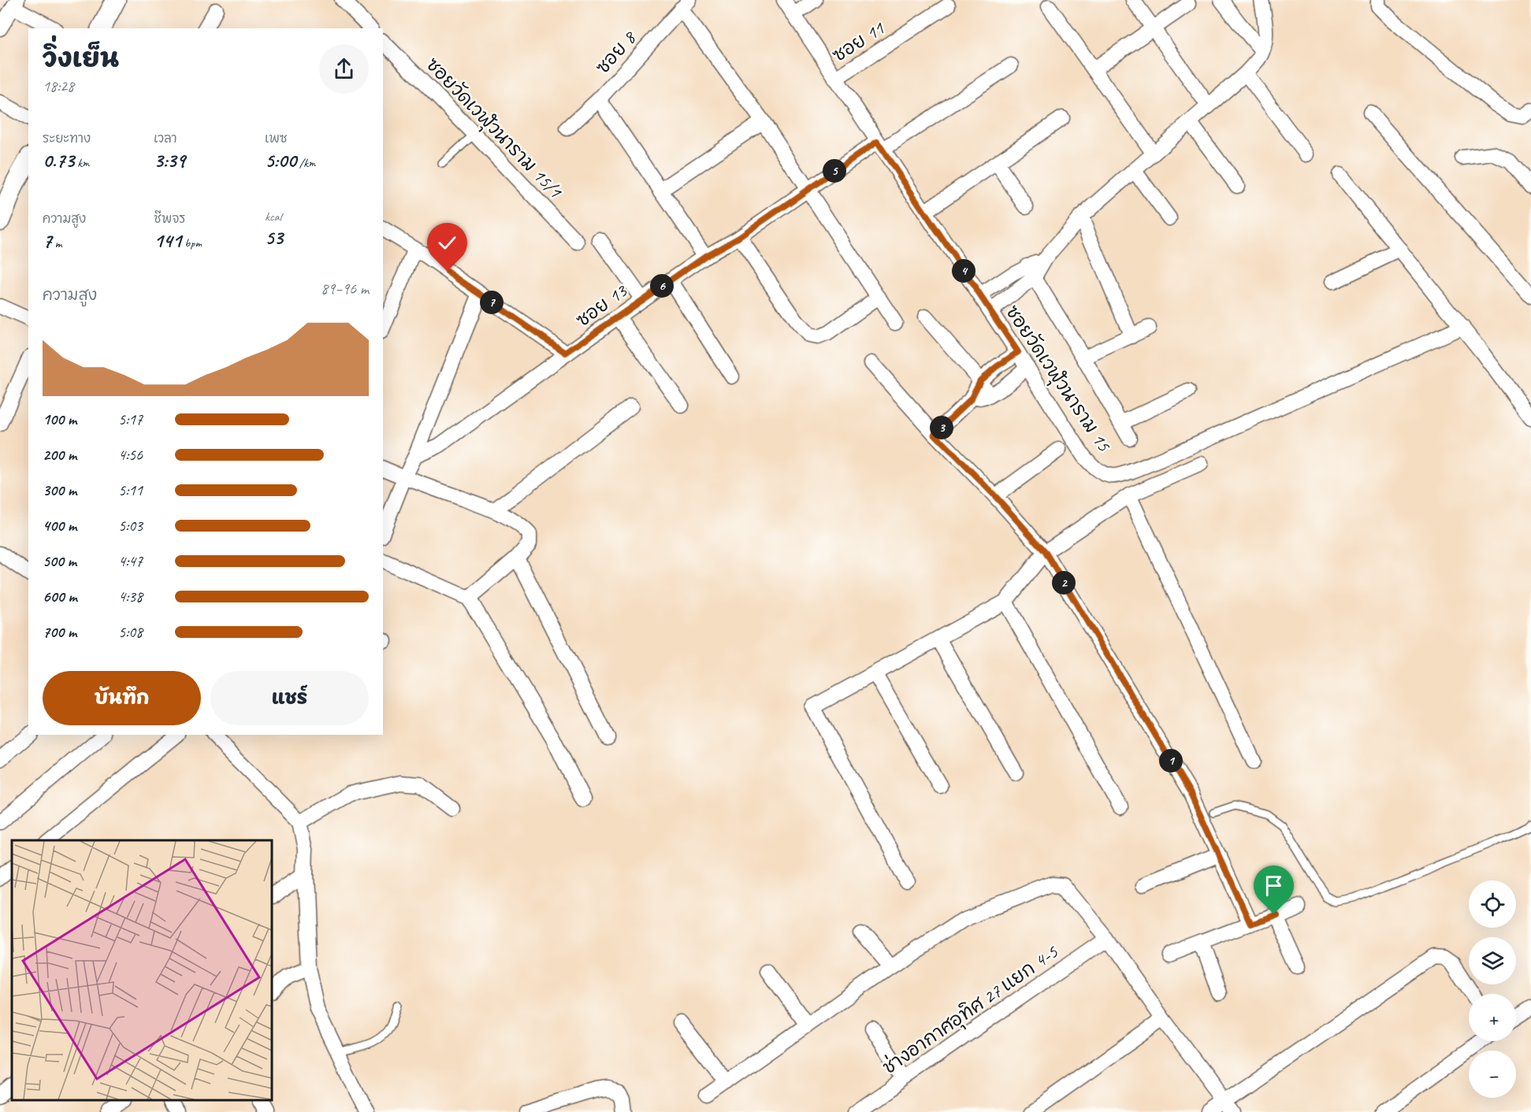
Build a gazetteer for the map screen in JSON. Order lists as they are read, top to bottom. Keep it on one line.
{"streets":{"street":["ซอย 11","ซอย 8","ซอยวัดเวฬุวนาราม 15/1","ซอย 13","ซอยวัดเวฬุวนาราม 15","ช่างอากาศอุทิศ 27 แยก 4-5"]},"crossings":[["ซอย 11","ซอยวัดเวฬุวนาราม 15"],["ซอย 13","ซอยวัดเวฬุวนาราม 15"]],"page":{"heading":["วิ่งเย็น","18:28"],"stats":[["ระยะทาง","0.73 km"],["เวลา","3:39"],["เพซ","5:00 /km"],["ความสูง","7 m"],["ชีพจร","141 bpm"],["kcal","53"]],"pins":["5","4","6","7","3","2","1"],"chart":["ความสูง","89–96 m"],"list":[{"name":"100 m","note":"5:17"},{"name":"200 m","note":"4:56"},{"name":"300 m","note":"5:11"},{"name":"400 m","note":"5:03"},{"name":"500 m","note":"4:47"},{"name":"600 m","note":"4:38"},{"name":"700 m","note":"5:08"}],"buttons":["บันทึก","แชร์"],"map_buttons":["+","−"]}}
